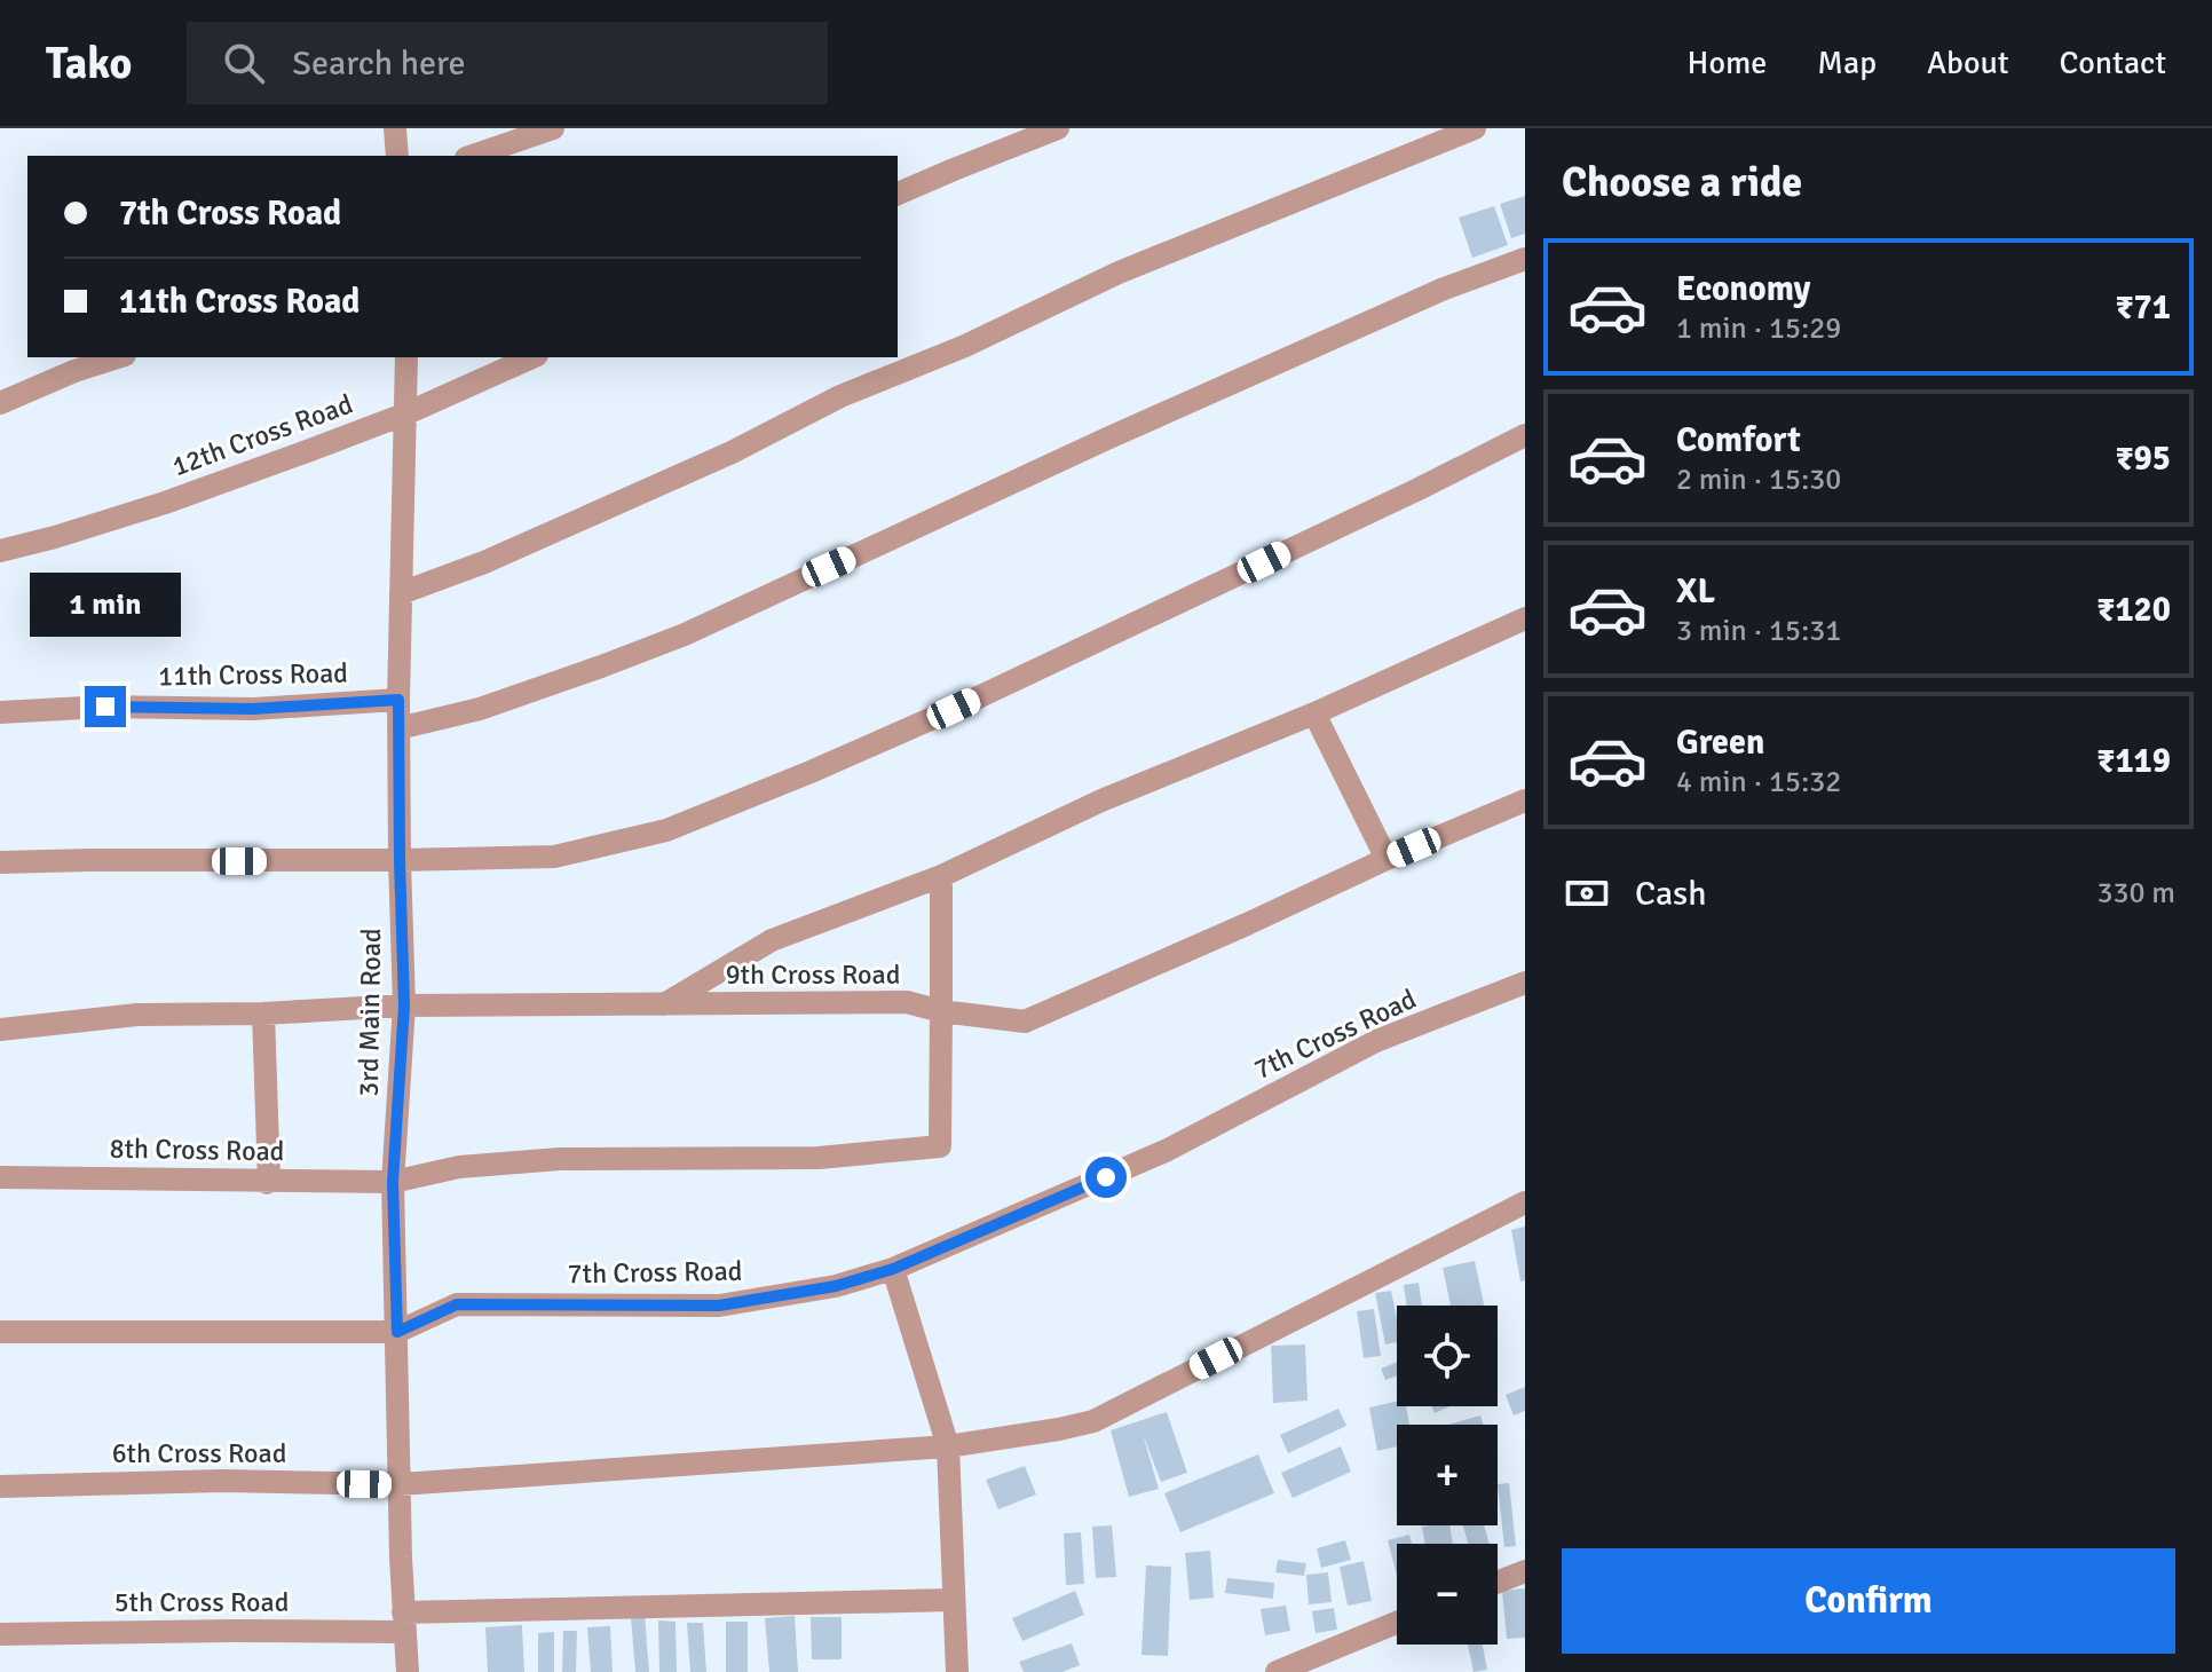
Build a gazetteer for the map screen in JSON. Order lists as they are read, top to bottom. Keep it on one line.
{"streets":{"street":["12th Cross Road","11th Cross Road","9th Cross Road","3rd Main Road","7th Cross Road","8th Cross Road","6th Cross Road","5th Cross Road"]},"crossings":[["12th Cross Road","3rd Main Road"],["11th Cross Road","3rd Main Road"],["9th Cross Road","3rd Main Road"],["3rd Main Road","7th Cross Road"],["3rd Main Road","8th Cross Road"],["3rd Main Road","6th Cross Road"],["3rd Main Road","5th Cross Road"]],"page":{"header":"Tako","search":"Search here","nav":["Home","Map","About","Contact"],"heading":"Choose a ride","banner":["7th Cross Road","11th Cross Road"],"list":[{"name":"Economy","note":"1 min · 15:29","value":"₹71"},{"name":"Comfort","note":"2 min · 15:30","value":"₹95"},{"name":"XL","note":"3 min · 15:31","value":"₹120"},{"name":"Green","note":"4 min · 15:32","value":"₹119"}],"bubble":"1 min","pay":["Cash","330 m"],"map_buttons":["+","−"],"buttons":"Confirm"}}
